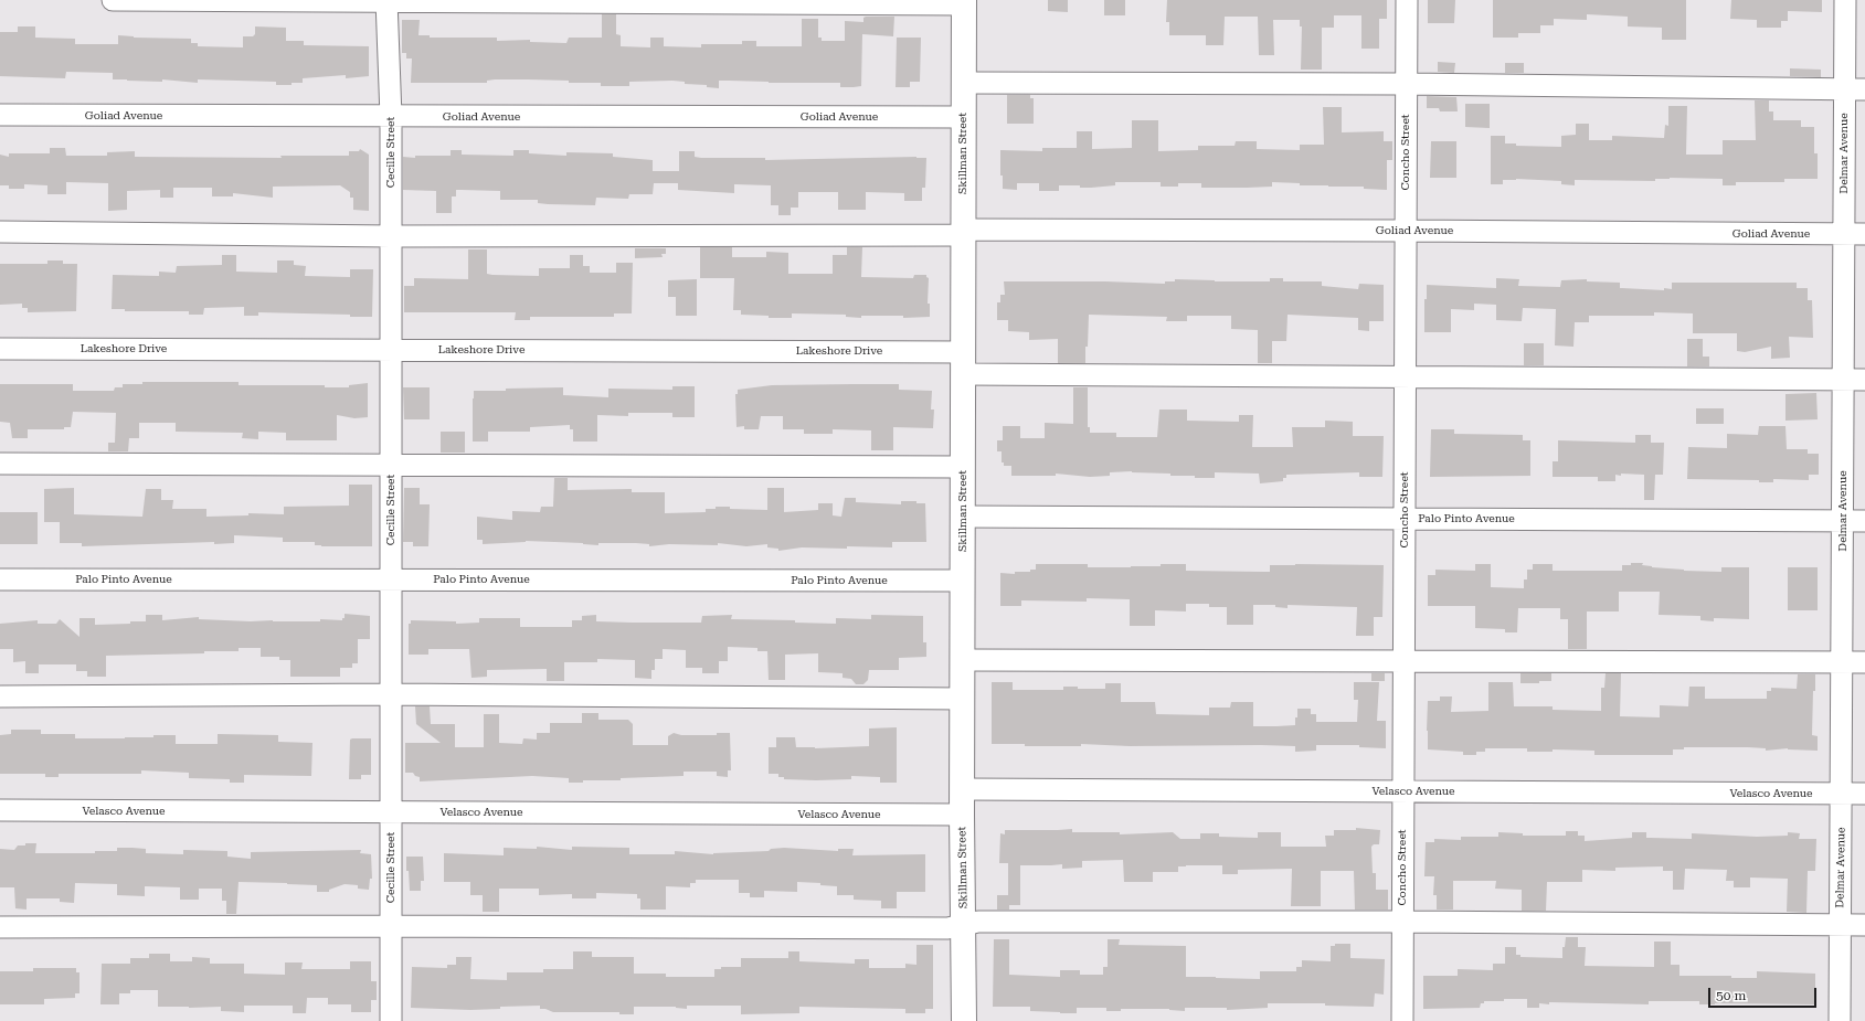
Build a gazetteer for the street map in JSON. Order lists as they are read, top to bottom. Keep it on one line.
{"streets":{"main road":["Skillman Street"],"street":["Goliad Avenue","Cecille Street","Concho Street","Delmar Avenue","Lakeshore Drive","Palo Pinto Avenue","Velasco Avenue"]},"crossings":[["Goliad Avenue","Cecille Street"],["Goliad Avenue","Concho Street"],["Goliad Avenue","Skillman Street"],["Goliad Avenue","Delmar Avenue"],["Cecille Street","Lakeshore Drive"],["Cecille Street","Palo Pinto Avenue"],["Cecille Street","Velasco Avenue"],["Concho Street","Lakeshore Drive"],["Concho Street","Palo Pinto Avenue"],["Concho Street","Velasco Avenue"],["Skillman Street","Lakeshore Drive"],["Skillman Street","Palo Pinto Avenue"],["Skillman Street","Velasco Avenue"],["Delmar Avenue","Lakeshore Drive"],["Delmar Avenue","Palo Pinto Avenue"],["Delmar Avenue","Velasco Avenue"]],"scale_bar":"50 m"}
